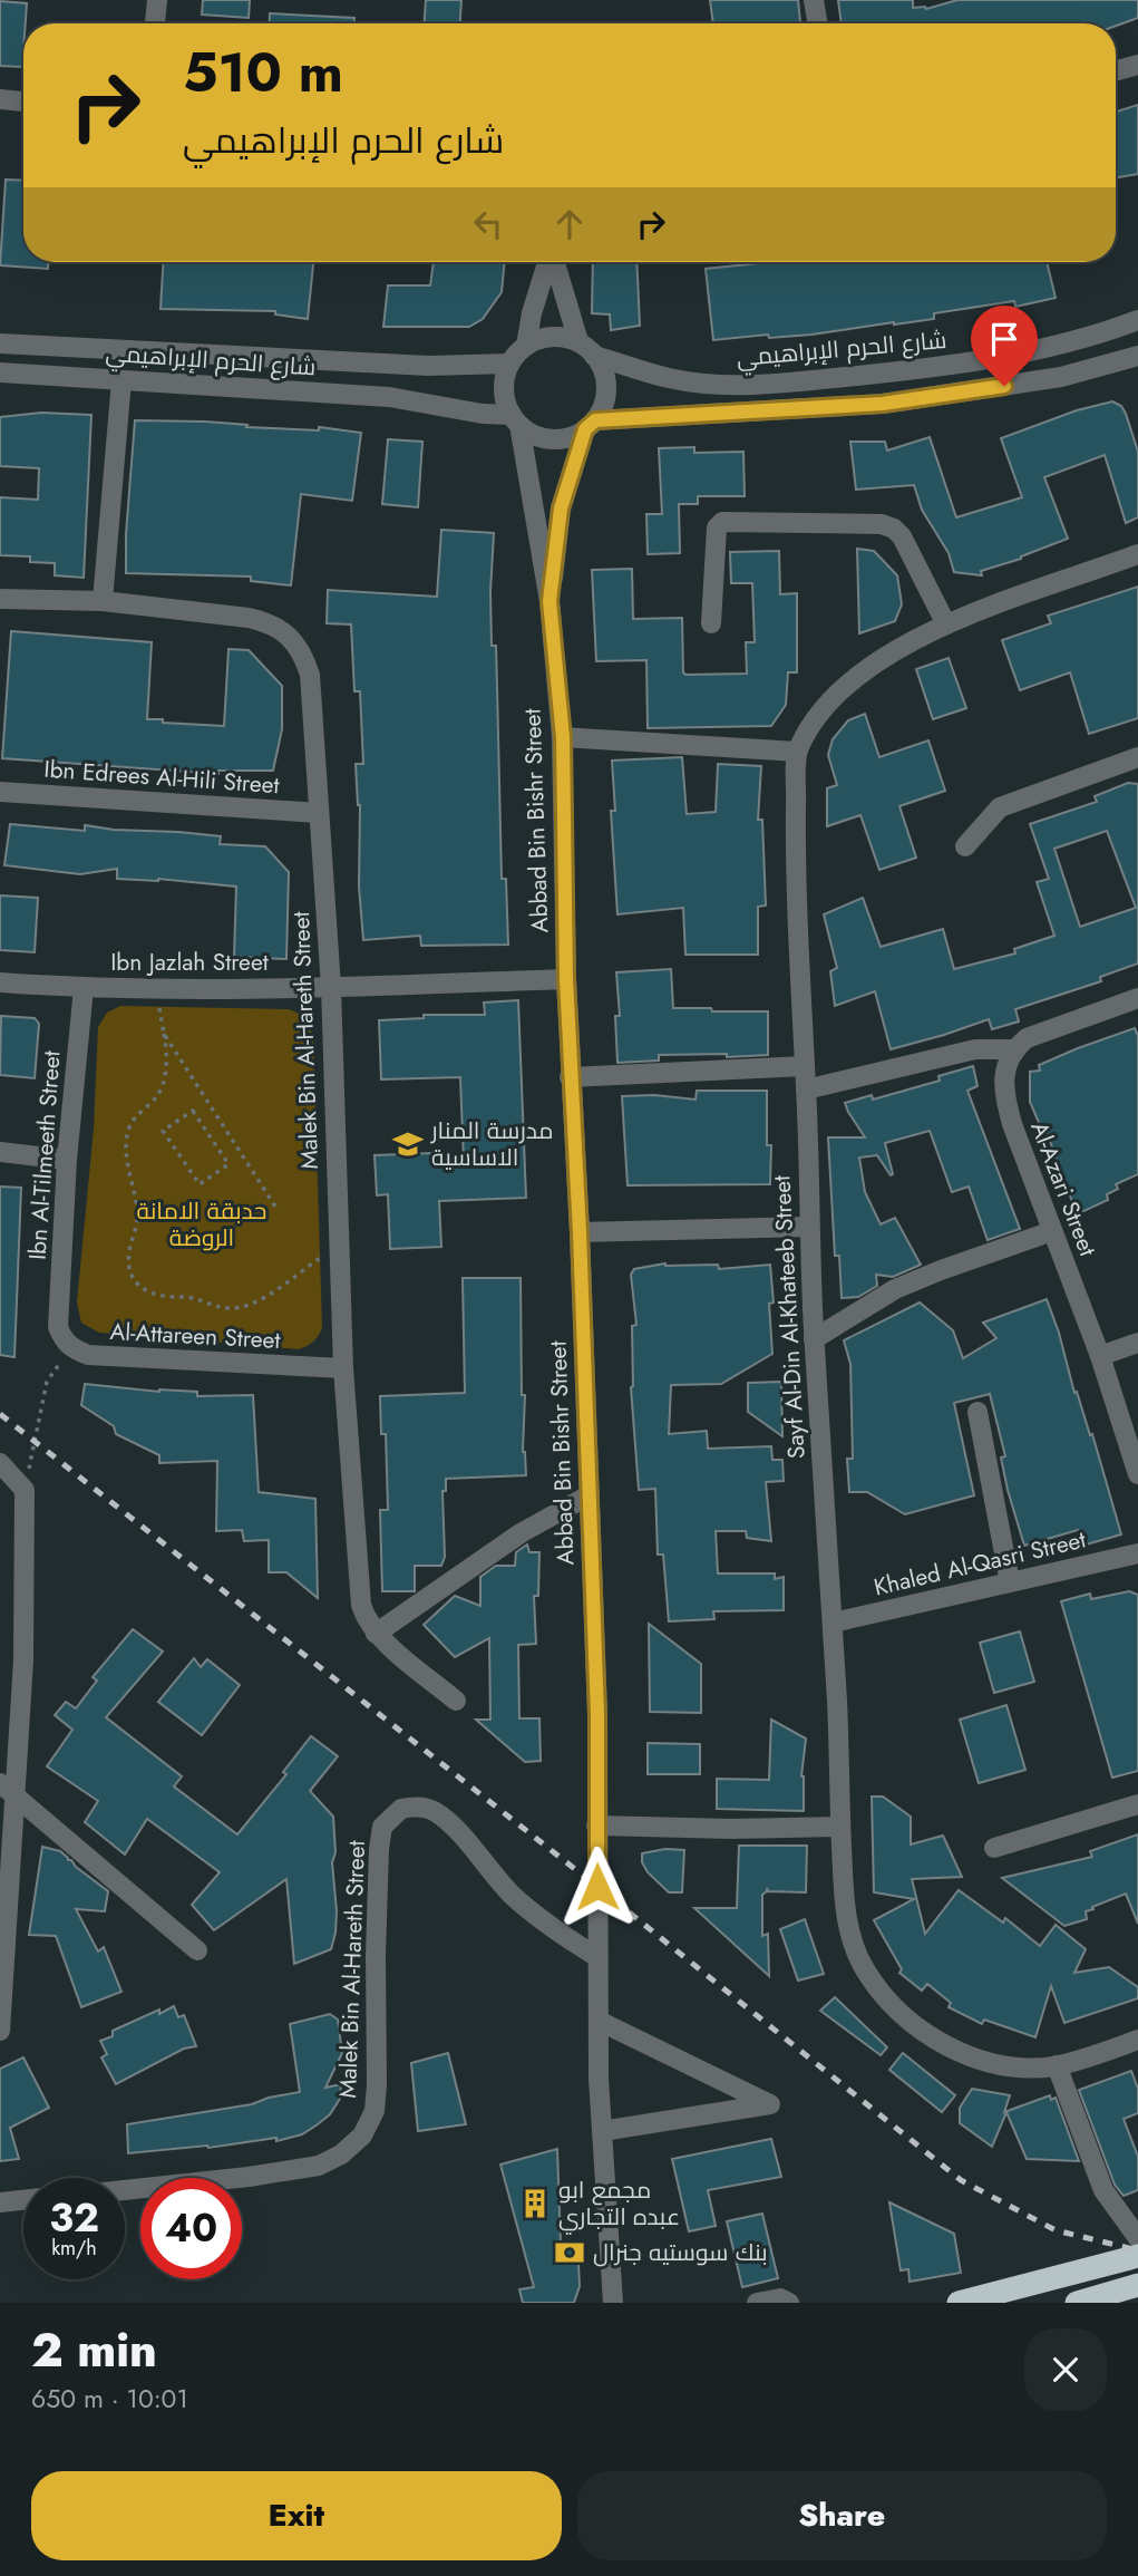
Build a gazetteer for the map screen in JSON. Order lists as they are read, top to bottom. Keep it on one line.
{"streets":{"street":["شارع الحرم الإبراهيمي","Ibn Edrees Al-Hili Street","Abbad Bin Bishr Street","Ibn Jazlah Street","Malek Bin Al-Hareth Street","Ibn Al-Tilmeeth Street","Al-Azari Street","Sayf Al-Din Al-Khateeb Street","Al-Attareen Street","Khaled Al-Qasri Street"]},"crossings":[["شارع الحرم الإبراهيمي","Abbad Bin Bishr Street"],["Ibn Edrees Al-Hili Street","Malek Bin Al-Hareth Street"],["Abbad Bin Bishr Street","Ibn Jazlah Street"],["Abbad Bin Bishr Street","Malek Bin Al-Hareth Street"],["Ibn Jazlah Street","Malek Bin Al-Hareth Street"],["Ibn Jazlah Street","Ibn Al-Tilmeeth Street"],["Malek Bin Al-Hareth Street","Al-Attareen Street"],["Ibn Al-Tilmeeth Street","Al-Attareen Street"],["Sayf Al-Din Al-Khateeb Street","Khaled Al-Qasri Street"]],"parks":["حدبقة الامانة الروضة"],"places":{"school or university":["مدرسة المنار الاساسية"],"building":["مجمع ابو عبده التجاري"],"bank":["بنك سوستيه جنرال"]},"page":{"turn":["510 m","شارع الحرم الإبراهيمي"],"speed":"32 km/h","limit":"40","heading":["2 min","650 m · 10:01"],"buttons":["Exit","Share"]}}
